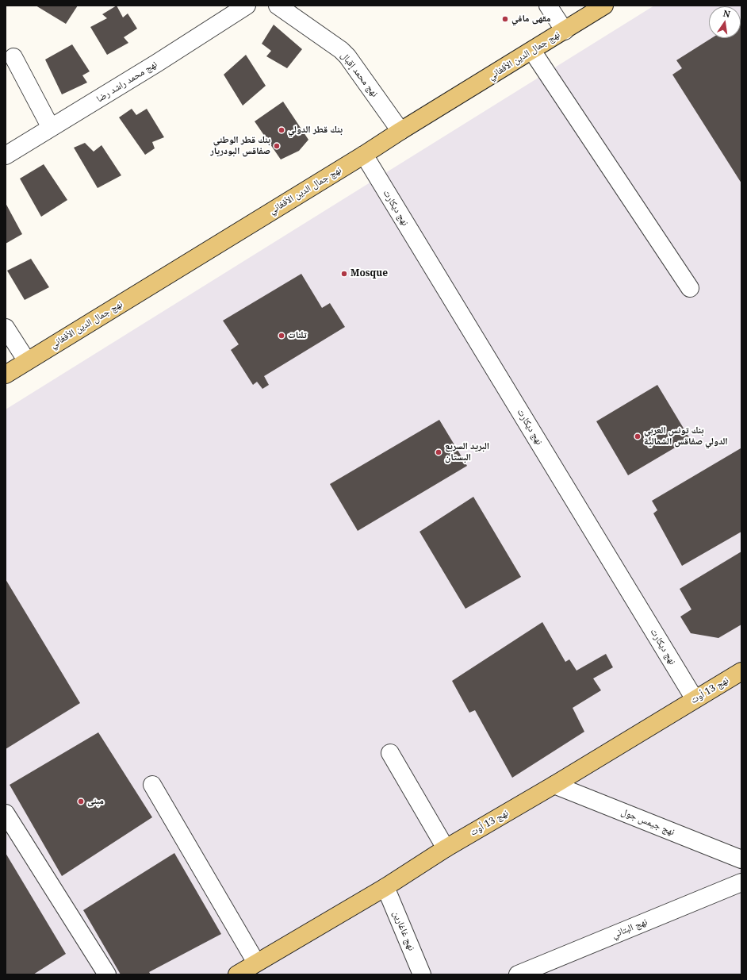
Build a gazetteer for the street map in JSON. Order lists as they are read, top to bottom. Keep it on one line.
{"streets":{"main road":["نهج جمال الدين الأفغاني","نهج 13 أوت"],"street":["نهج محمد إقبال","نهج محمد راشد رضا","نهج ديكارت","نهج جيمس جول","نهج البتاني","نهج غاغارين"]},"crossings":[["نهج جمال الدين الأفغاني","نهج محمد إقبال"],["نهج جمال الدين الأفغاني","نهج ديكارت"],["نهج ديكارت","نهج 13 أوت"],["نهج 13 أوت","نهج جيمس جول"],["نهج 13 أوت","نهج غاغارين"]],"places":["مقهى مافي","بنك قطر الدولي","بنك قطر الوطني صفاقس البودريار","Mosque","تلنات","بنك تونس العربي الدولي صفاقس الشمالية","البريد السريع البستان","مبنى"],"north":"top"}
